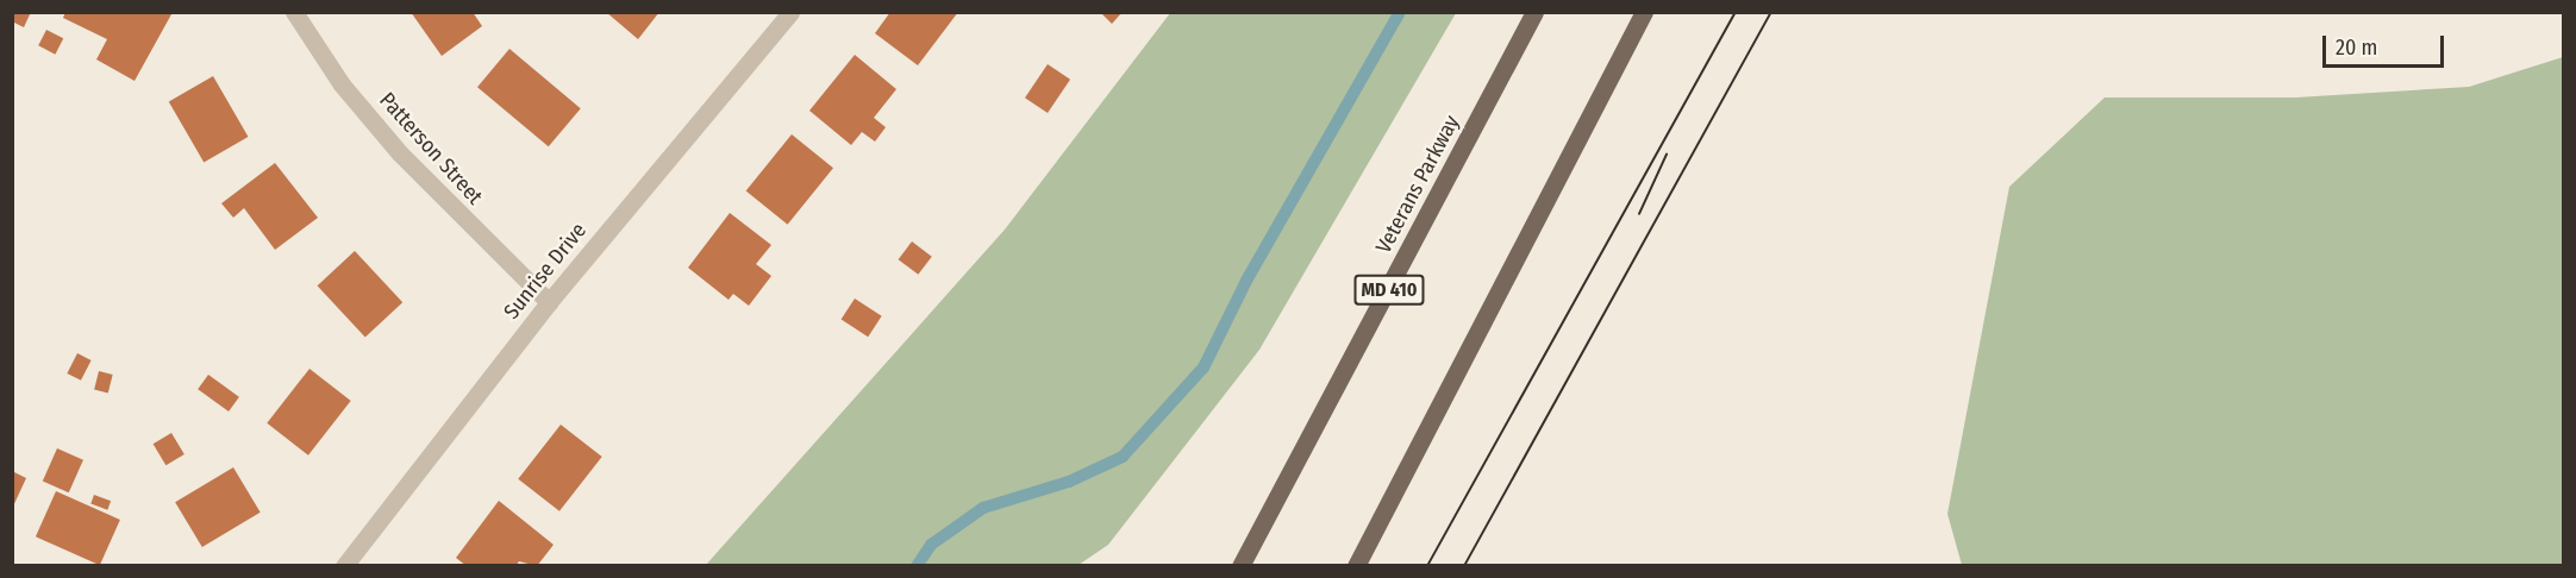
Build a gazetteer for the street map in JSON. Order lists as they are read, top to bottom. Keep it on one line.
{"streets":{"main road":["Veterans Parkway","MD 410"],"street":["Patterson Street","Sunrise Drive"]},"crossings":[["Patterson Street","Sunrise Drive"]],"scale_bar":"20 m"}
